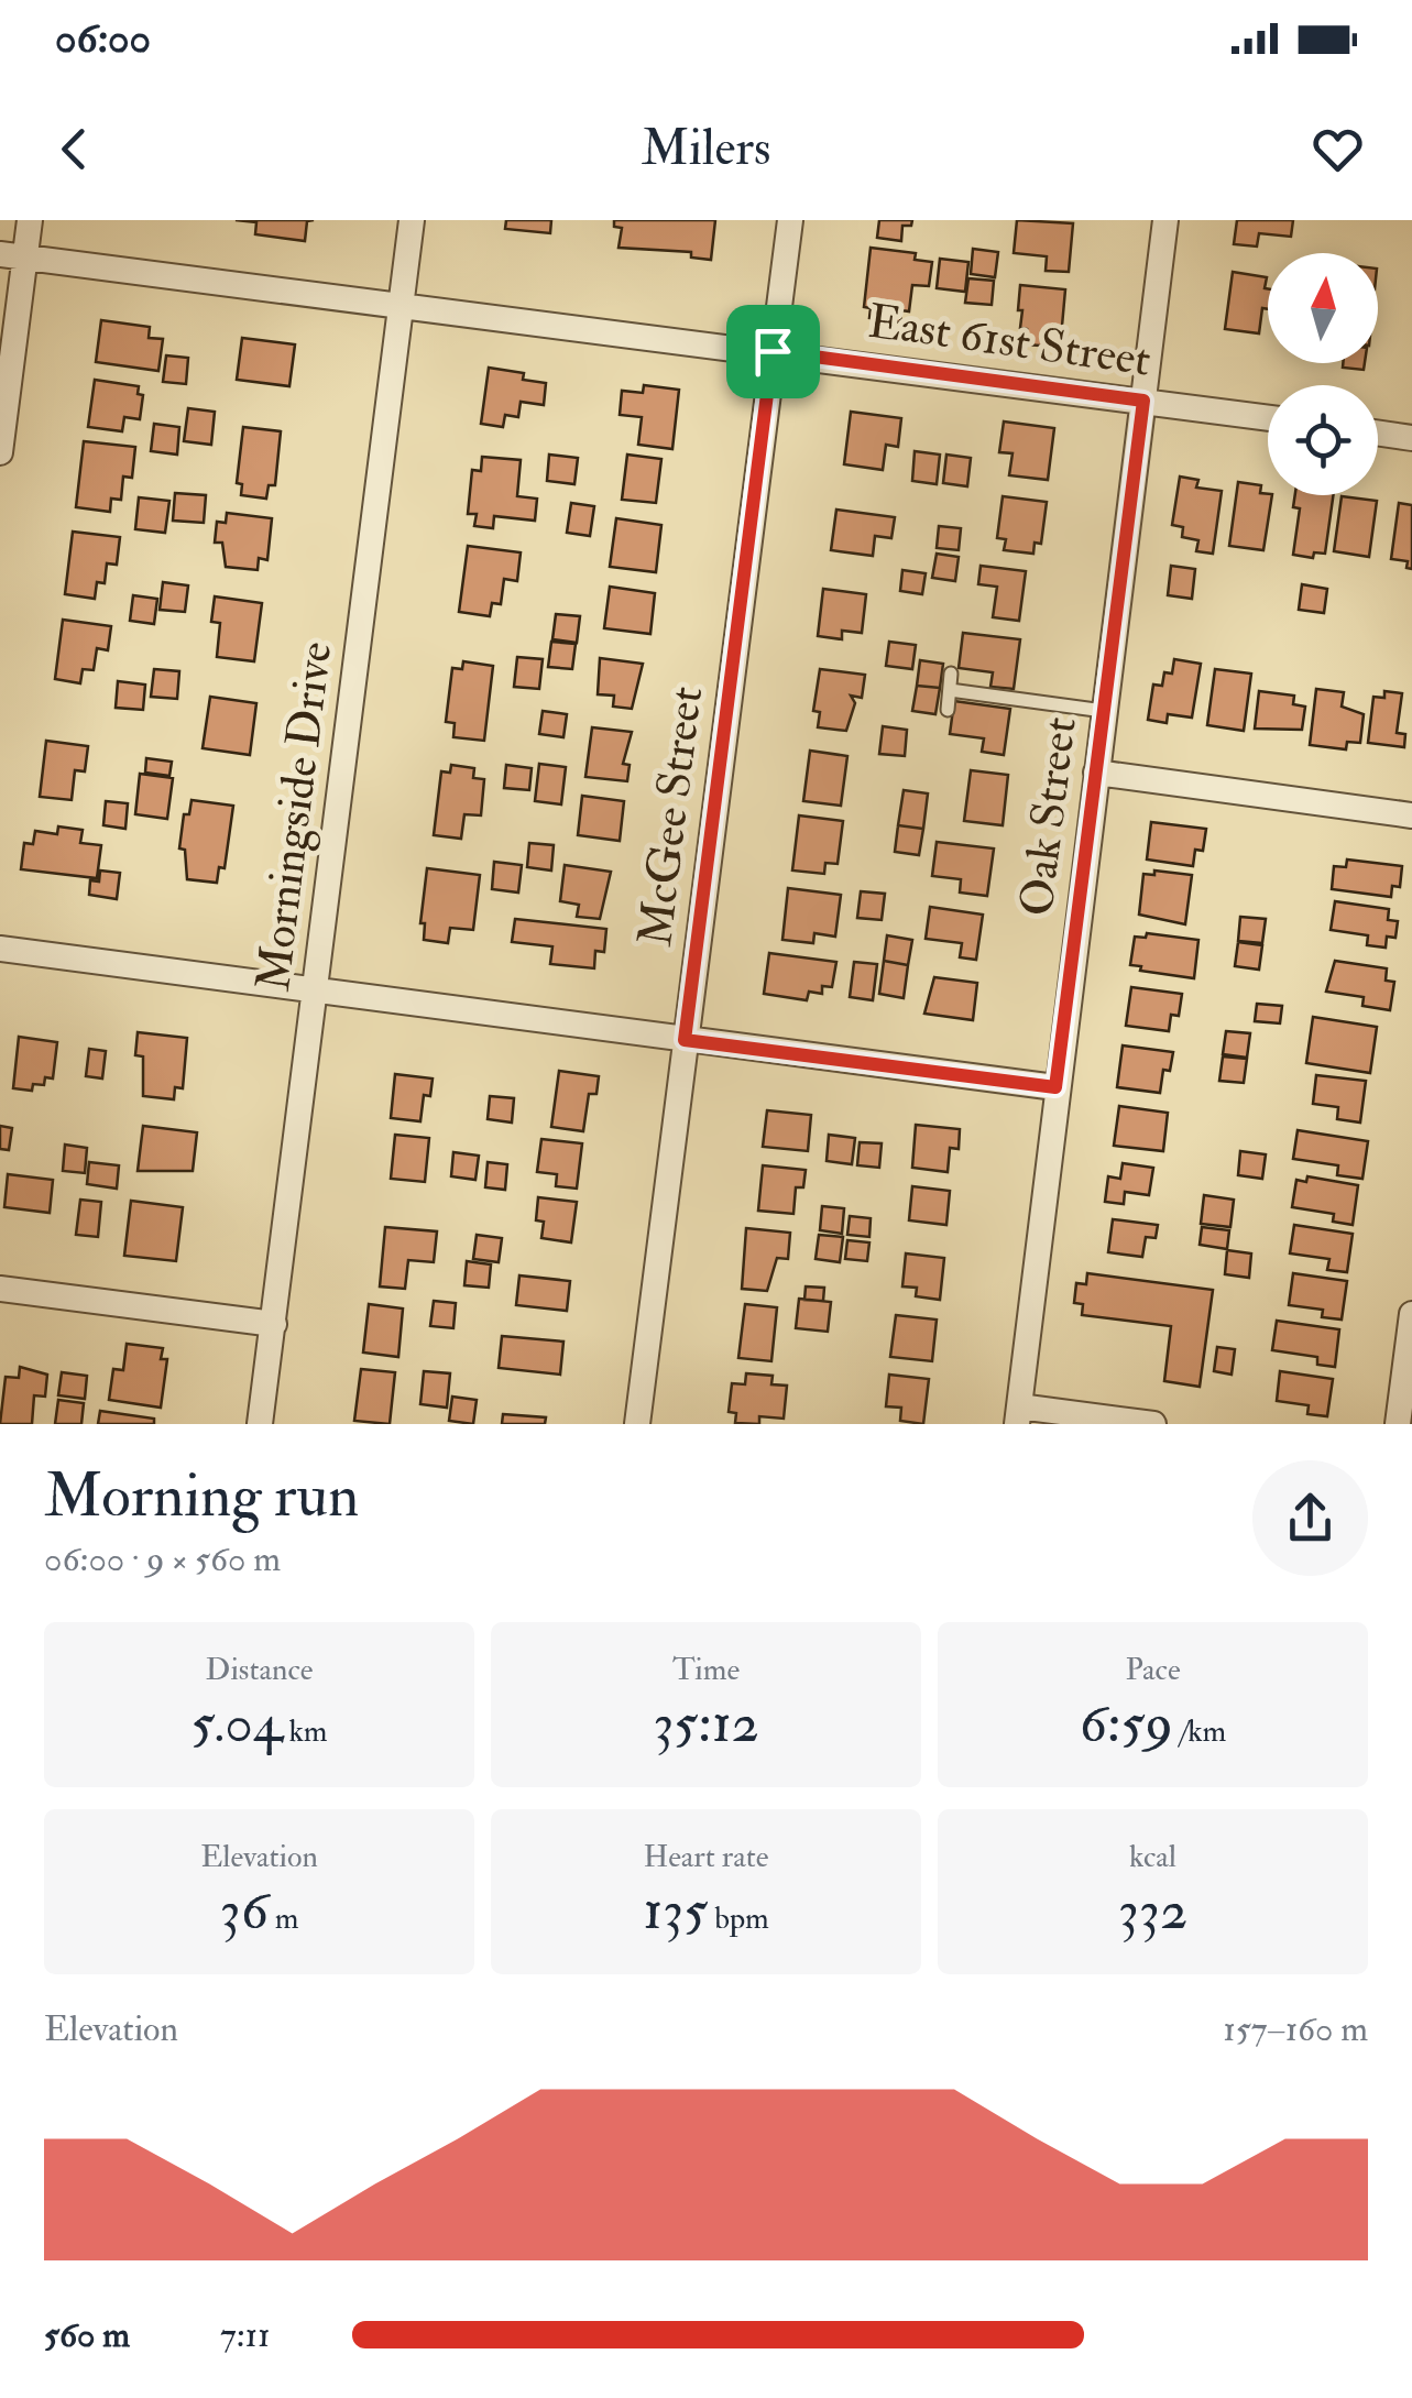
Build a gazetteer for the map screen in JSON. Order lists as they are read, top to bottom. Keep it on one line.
{"streets":{"street":["East 61st Street","Morningside Drive","McGee Street","Oak Street"]},"crossings":[["East 61st Street","Morningside Drive"],["East 61st Street","McGee Street"],["East 61st Street","Oak Street"]],"north":"top","page":{"status":"06:00","header":"Milers","heading":["Morning run","06:00 · 9 × 560 m"],"stats":[["Distance","5.04 km"],["Time","35:12"],["Pace","6:59 /km"],["Elevation","36 m"],["Heart rate","135 bpm"],["kcal","332"]],"chart":["Elevation","157–160 m"],"list":[{"name":"560 m","note":"7:11"}]}}
